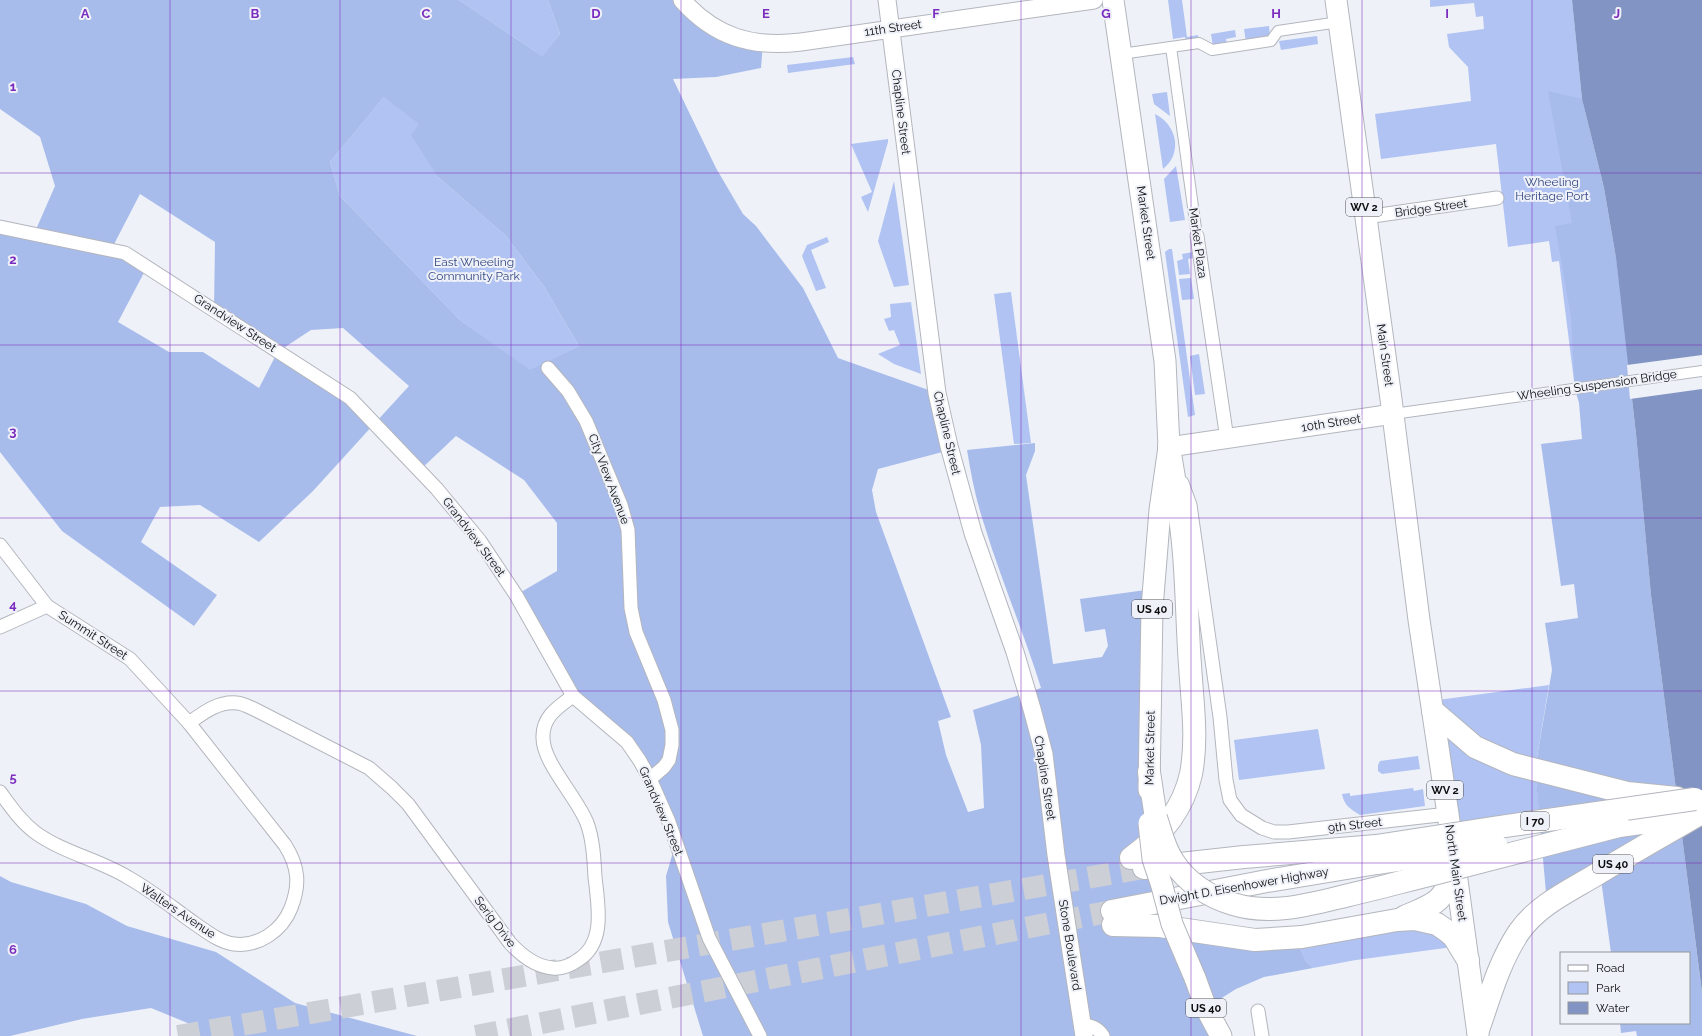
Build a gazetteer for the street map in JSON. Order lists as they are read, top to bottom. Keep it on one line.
{"streets":{"highway":["US 40","I 70","Dwight D. Eisenhower Highway"],"main road":["WV 2","Market Street","Main Street","10th Street","North Main Street"],"street":["11th Street","Chapline Street","Bridge Street","Market Plaza","Grandview Street","Wheeling Suspension Bridge","City View Avenue","Summit Street","9th Street","Walters Avenue","Serig Drive","Stone Boulevard"]},"crossings":[["11th Street","Chapline Street"],["Chapline Street","Stone Boulevard"],["Bridge Street","Main Street"],["Market Street","10th Street"],["Market Street","9th Street"],["Market Street","Dwight D. Eisenhower Highway"],["Market Plaza","10th Street"],["Grandview Street","City View Avenue"],["Grandview Street","Serig Drive"],["Main Street","10th Street"],["Main Street","North Main Street"],["Wheeling Suspension Bridge","10th Street"],["10th Street","Dwight D. Eisenhower Highway"],["US 40","I 70"],["US 40","North Main Street"],["Summit Street","Walters Avenue"],["Summit Street","Serig Drive"],["I 70","Dwight D. Eisenhower Highway"],["9th Street","North Main Street"],["Walters Avenue","Serig Drive"]],"parks":["Wheeling Heritage Port","East Wheeling Community Park"],"legend":["Road","Park","Water"],"grid":{"columns":["A","B","C","D","E","F","G","H","I","J"],"rows":["1","2","3","4","5","6"]}}
